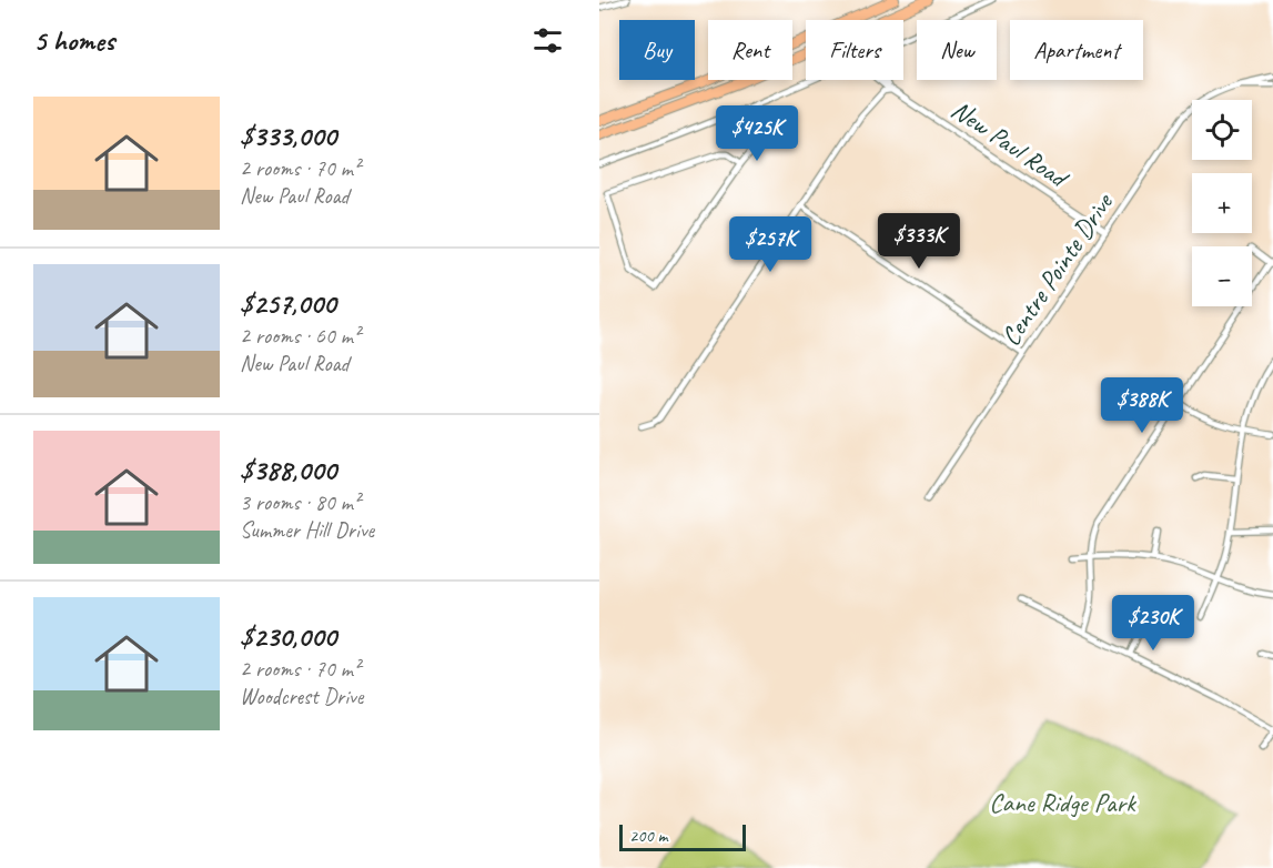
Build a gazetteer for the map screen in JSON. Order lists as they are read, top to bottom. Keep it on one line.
{"streets":{"street":["New Paul Road","Centre Pointe Drive"]},"crossings":[["New Paul Road","Centre Pointe Drive"]],"parks":["Cane Ridge Park"],"scale_bar":"200 m","page":{"heading":"5 homes","chip":["Buy","Rent","Filters","New","Apartment"],"list":[{"name":"$333,000","note":"2 rooms · 70 m² · New Paul Road"},{"name":"$257,000","note":"2 rooms · 60 m² · New Paul Road"},{"name":"$388,000","note":"3 rooms · 80 m² · Summer Hill Drive"},{"name":"$230,000","note":"2 rooms · 70 m² · Woodcrest Drive"}],"map_buttons":["+","−"],"price":["$425K","$333K","$257K","$388K","$230K"],"scale":"200 m"}}
